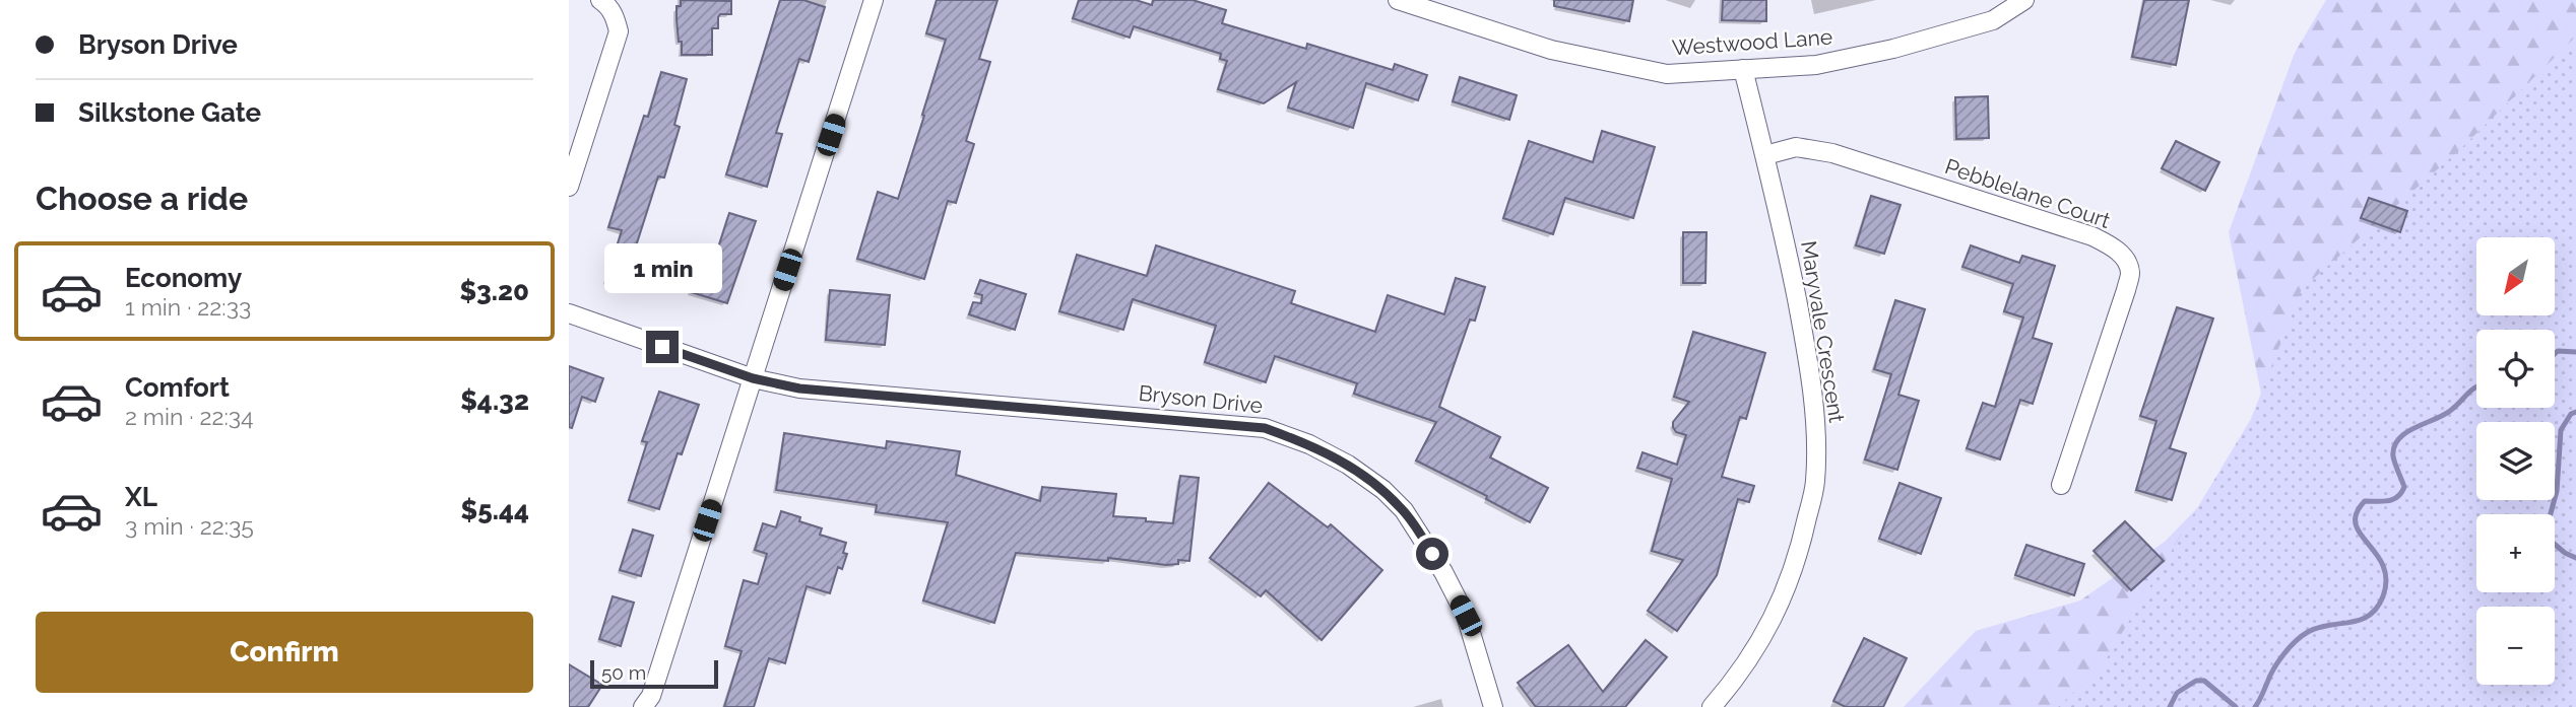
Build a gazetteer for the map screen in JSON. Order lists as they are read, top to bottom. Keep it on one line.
{"streets":{"street":["Westwood Lane","Pebblelane Court","Maryvale Crescent","Bryson Drive"]},"crossings":[["Westwood Lane","Maryvale Crescent"],["Pebblelane Court","Maryvale Crescent"]],"scale_bar":"50 m","north":"bottom left","page":{"banner":["Bryson Drive","Silkstone Gate"],"heading":"Choose a ride","map_buttons":["+","−"],"list":[{"name":"Economy","note":"1 min · 22:33","value":"$3.20"},{"name":"Comfort","note":"2 min · 22:34","value":"$4.32"},{"name":"XL","note":"3 min · 22:35","value":"$5.44"}],"bubble":"1 min","buttons":"Confirm","scale":"50 m"}}
